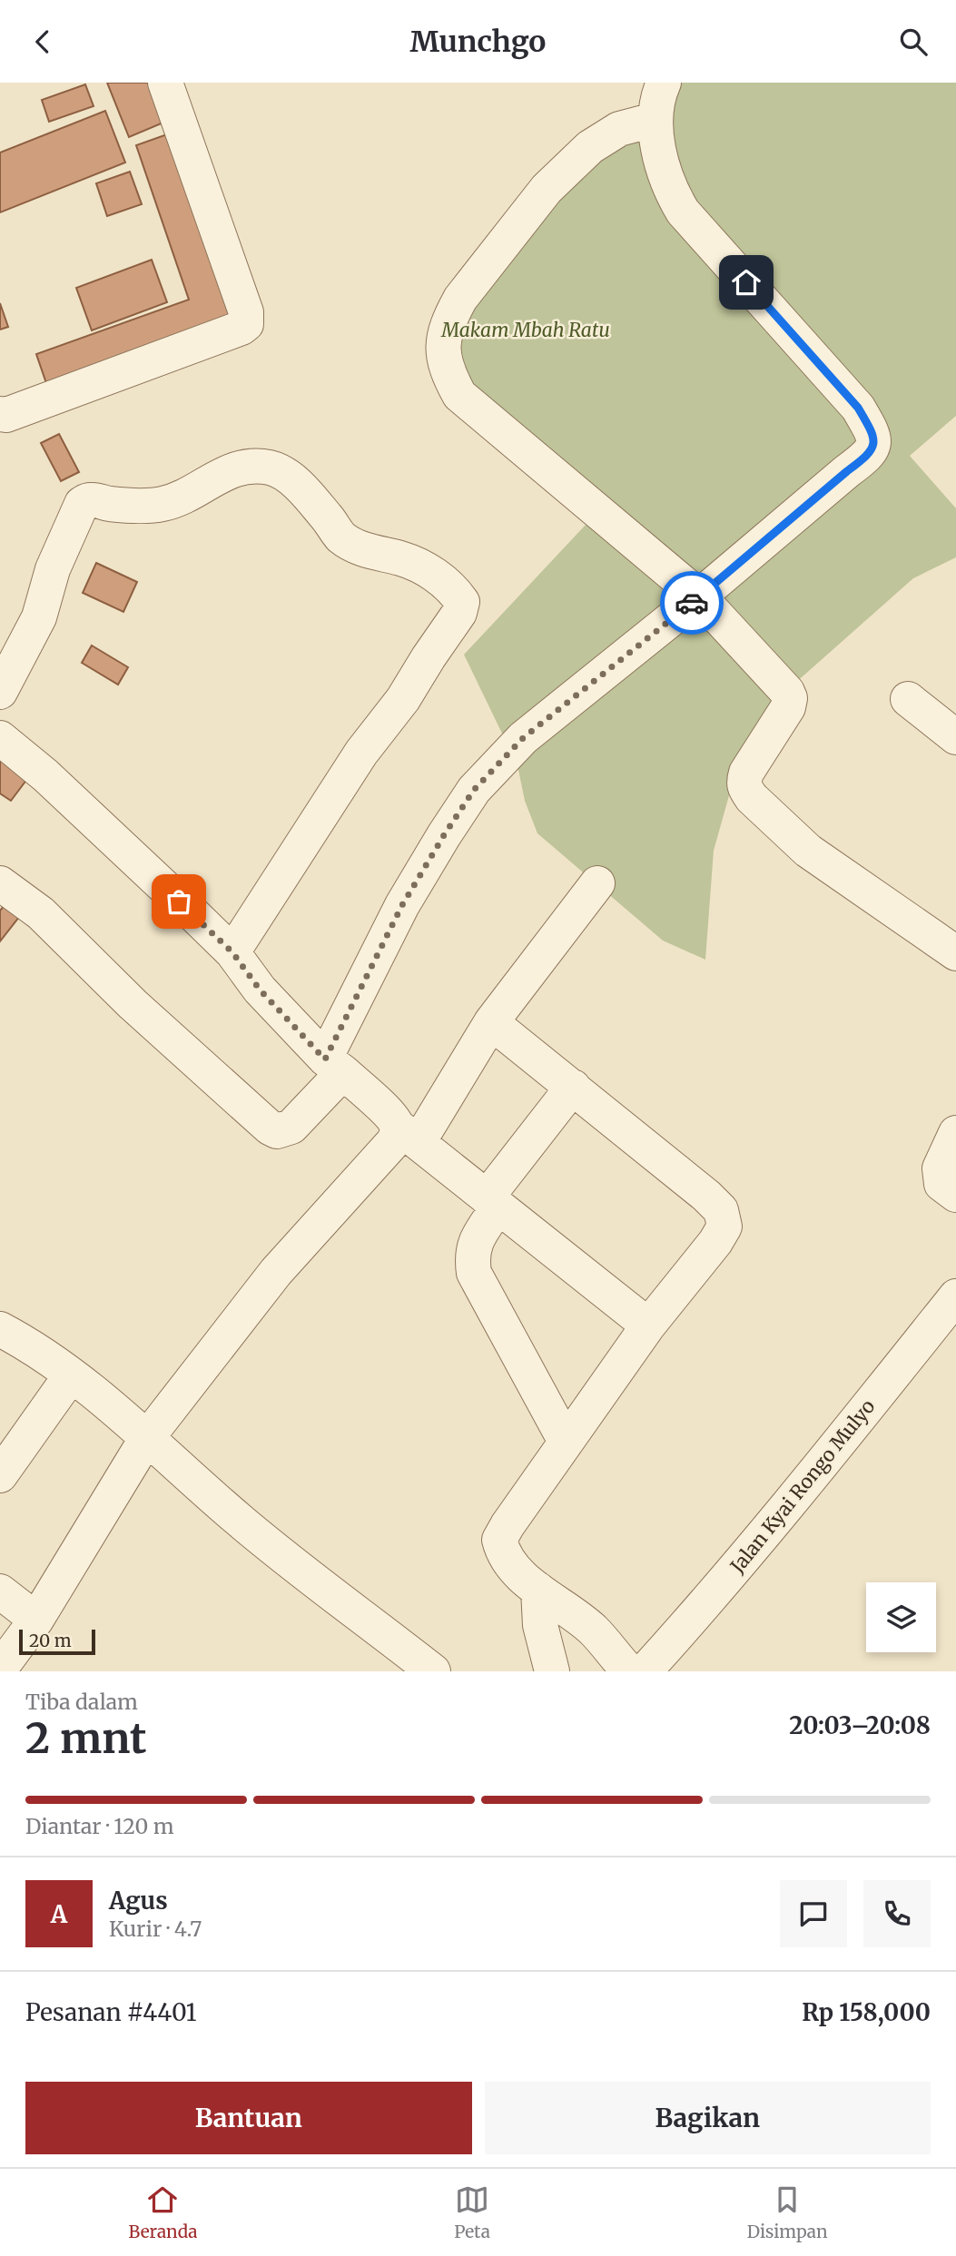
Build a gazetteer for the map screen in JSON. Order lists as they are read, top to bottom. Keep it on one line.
{"streets":{"street":["Jalan Kyai Rongo Mulyo"]},"parks":["Makam Mbah Ratu"],"scale_bar":"20 m","page":{"header":"Munchgo","scale":"20 m","heading":["2 mnt","Tiba dalam","20:03–20:08"],"panel":["Agus","Kurir · 4.7","Pesanan #4401","Rp 158,000"],"bar":"Diantar · 120 m","round":"A","buttons":["Bantuan","Bagikan"],"tabs":["Beranda","Peta","Disimpan"]}}
